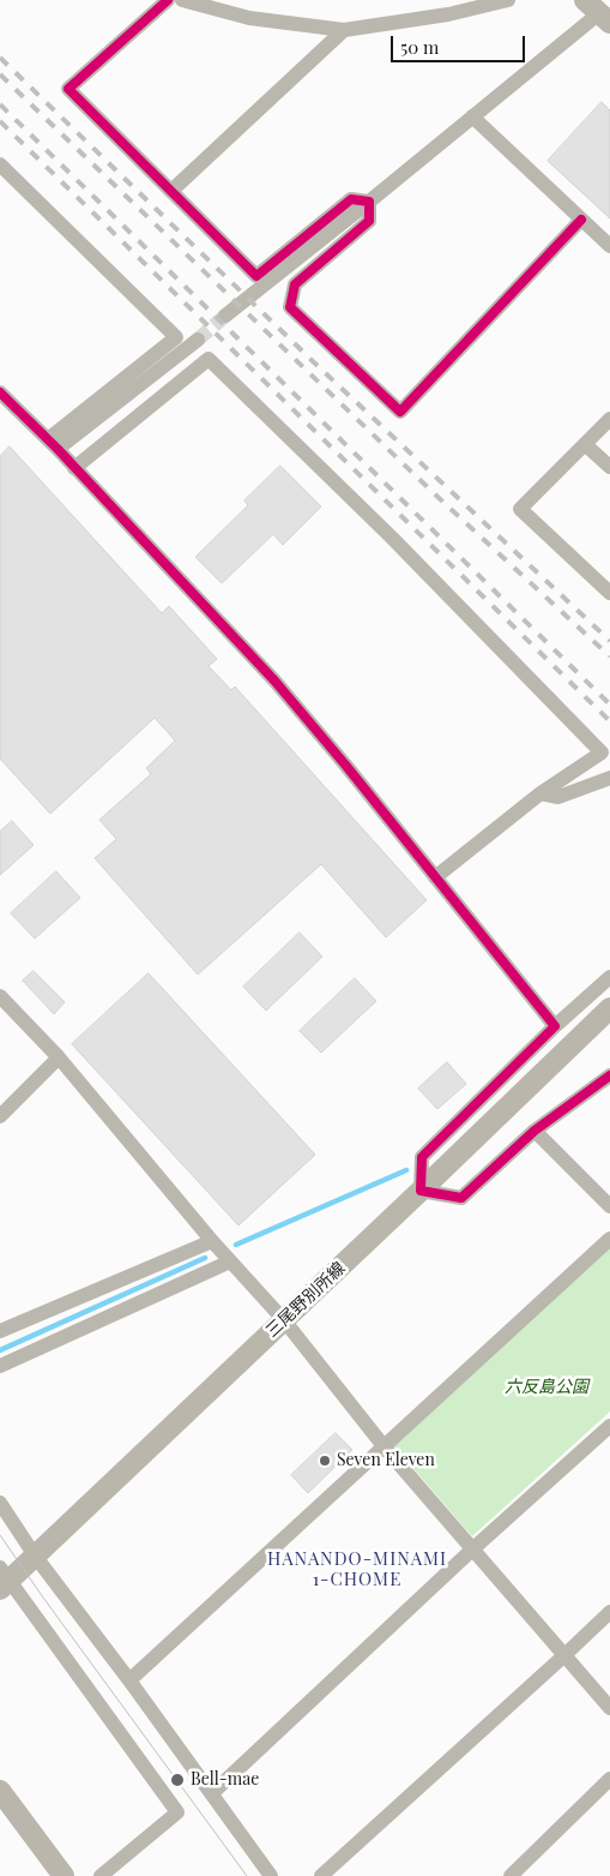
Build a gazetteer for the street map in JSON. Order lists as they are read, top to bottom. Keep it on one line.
{"streets":{"main road":["三尾野別所線"]},"districts":["HANANDO-MINAMI 1-CHOME"],"parks":["六反島公園"],"places":["Seven Eleven","Bell-mae"],"scale_bar":"50 m"}
